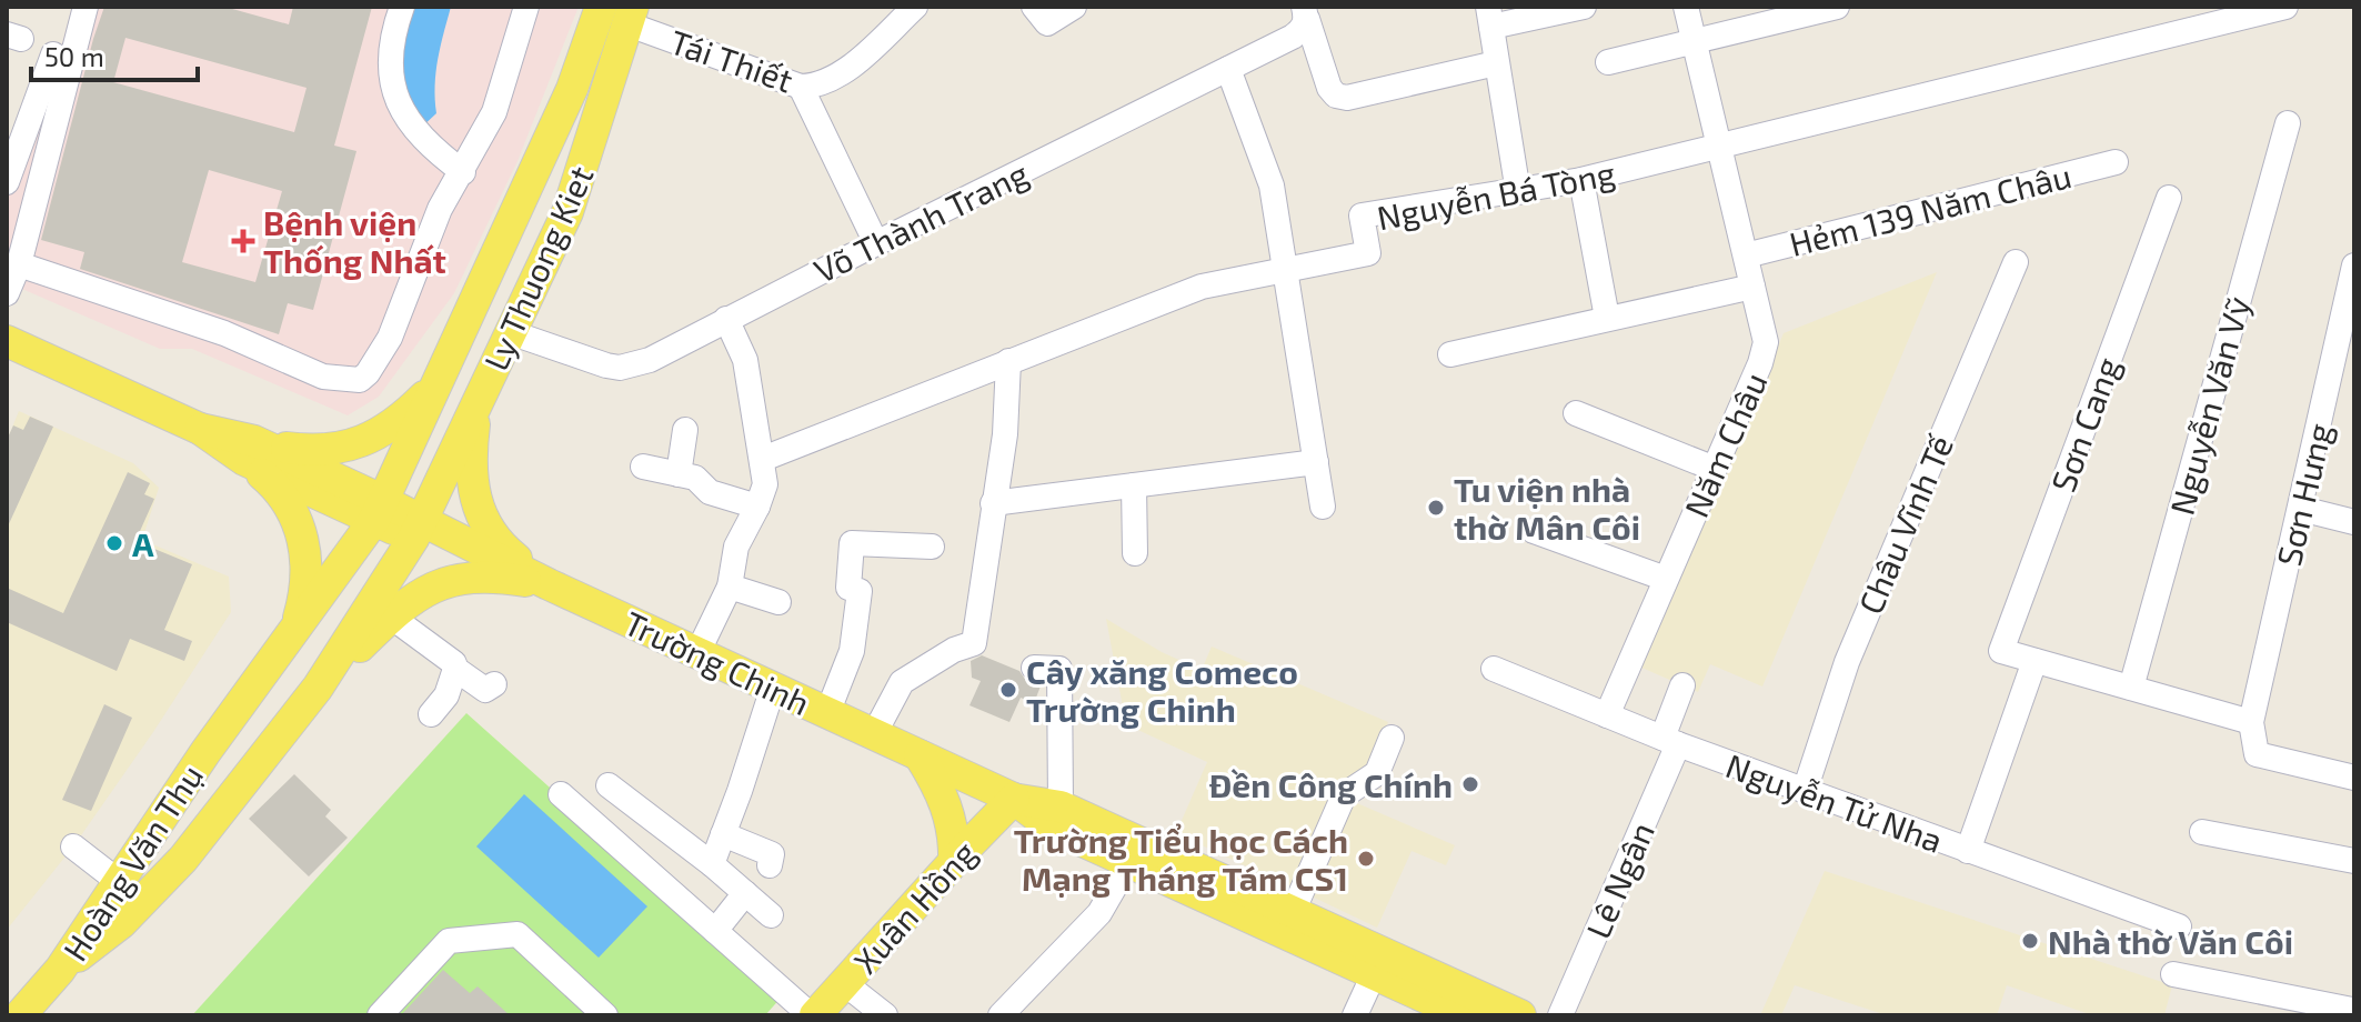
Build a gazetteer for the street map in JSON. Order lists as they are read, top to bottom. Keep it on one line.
{"streets":{"main road":["Ly Thuong Kiet","Trường Chinh","Hoàng Văn Thụ","Xuân Hồng"],"street":["Tái Thiết","Nguyễn Bá Tòng","Hẻm 139 Năm Châu","Võ Thành Trang","Nguyễn Văn Vỹ","Sơn Cang","Năm Châu","Sơn Hưng","Châu Vĩnh Tế","Nguyễn Tử Nha","Lê Ngân"]},"crossings":[["Tái Thiết","Ly Thuong Kiet"],["Nguyễn Bá Tòng","Năm Châu"],["Hẻm 139 Năm Châu","Năm Châu"],["Võ Thành Trang","Ly Thuong Kiet"],["Ly Thuong Kiet","Trường Chinh"],["Ly Thuong Kiet","Hoàng Văn Thụ"],["Năm Châu","Nguyễn Tử Nha"],["Châu Vĩnh Tế","Nguyễn Tử Nha"],["Trường Chinh","Hoàng Văn Thụ"],["Trường Chinh","Xuân Hồng"],["Nguyễn Tử Nha","Lê Ngân"]],"places":{"health":["Bệnh viện Thống Nhất"],"other":["Tu viện nhà thờ Mân Côi","A","Cây xăng Comeco Trường Chinh","Đền Công Chính","Trường Tiểu học Cách Mạng Tháng Tám CS1","Nhà thờ Văn Côi"]},"scale_bar":"50 m"}
